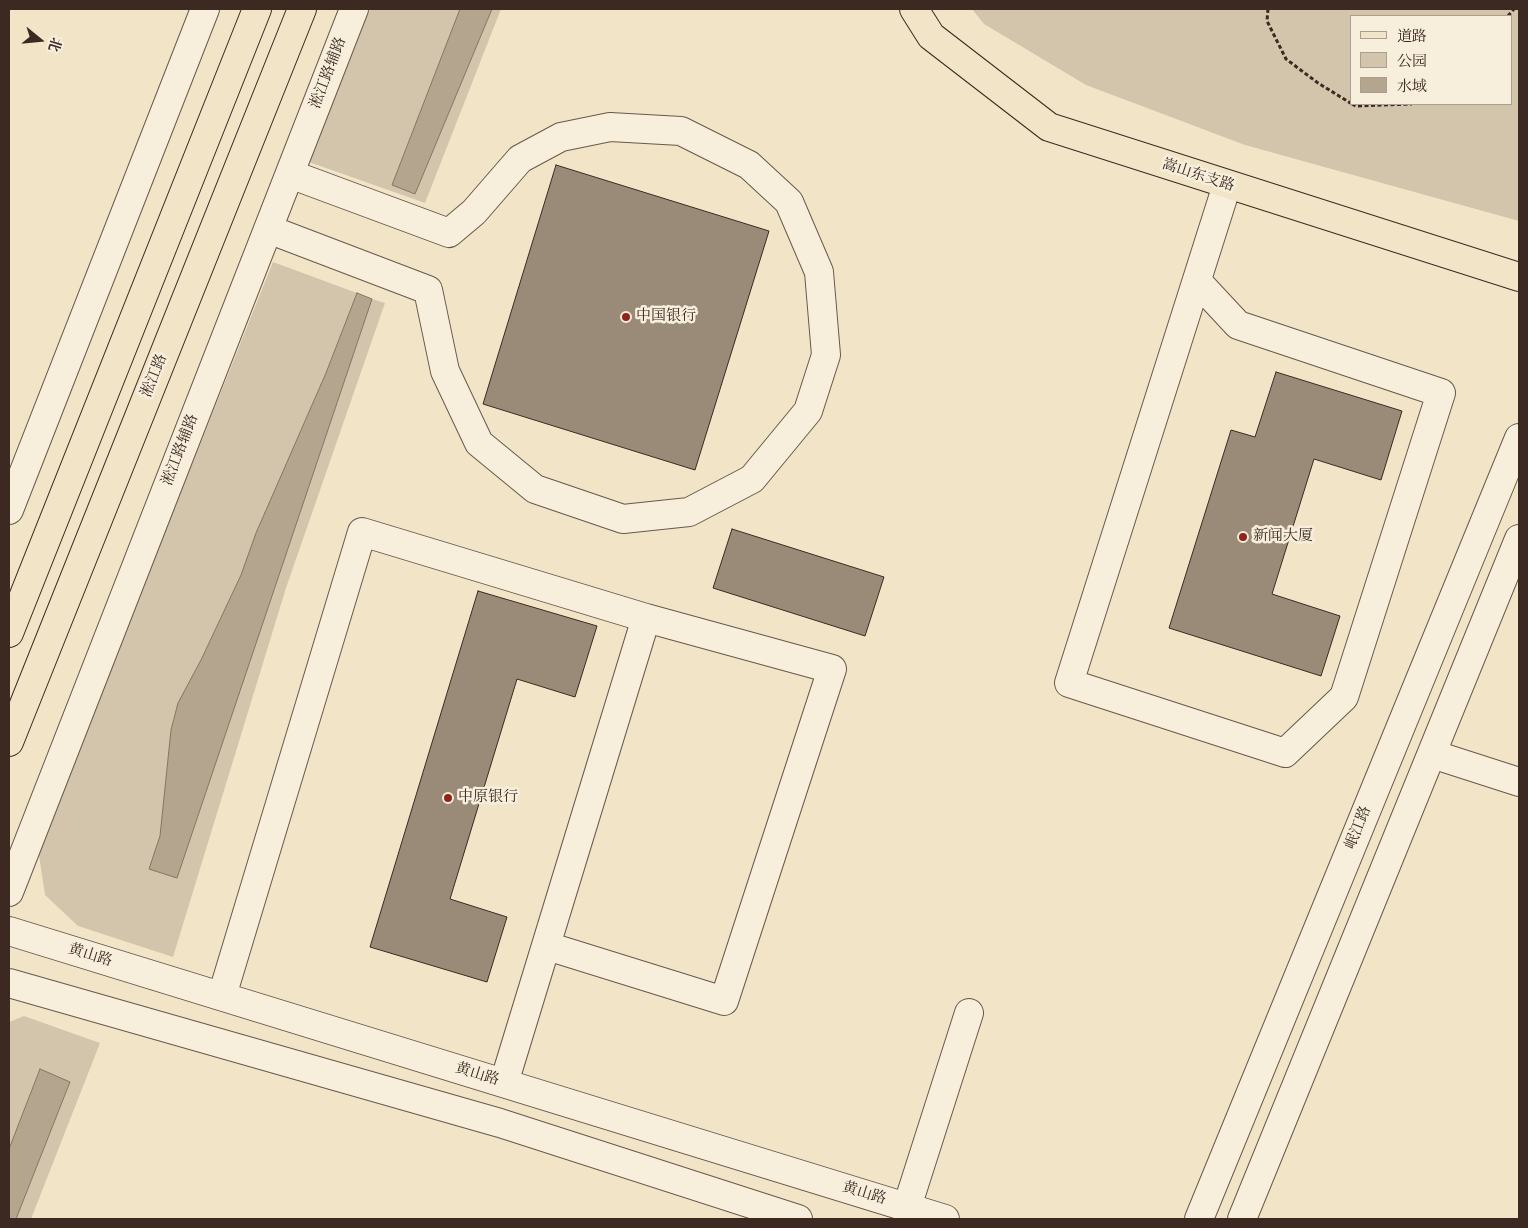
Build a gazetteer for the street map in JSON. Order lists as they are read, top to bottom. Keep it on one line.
{"streets":{"main road":["嵩山东支路","淞江路"],"street":["淞江路辅路","岷江路","黄山路"]},"places":["中国银行","新闻大厦","中原银行"],"legend":["道路","公园","水域"],"north":"right"}
